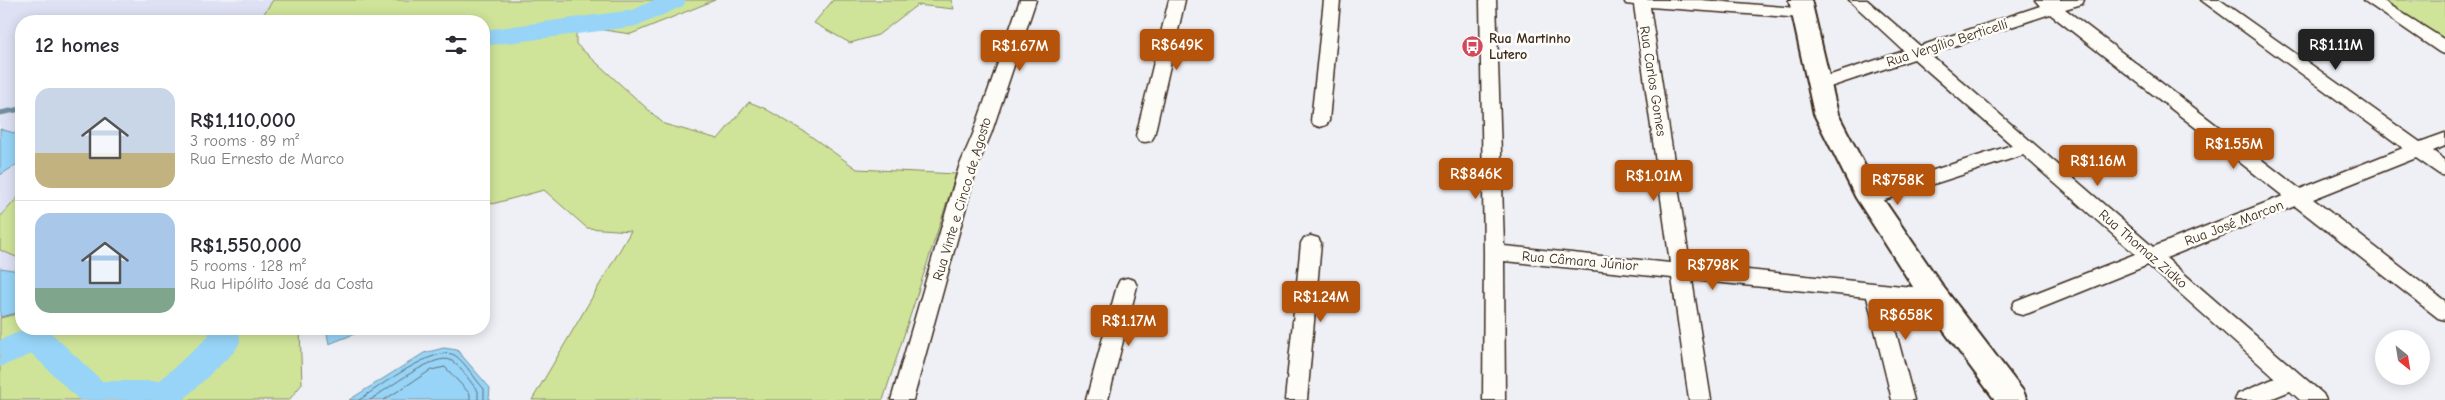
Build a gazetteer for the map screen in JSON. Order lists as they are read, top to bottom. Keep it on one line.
{"streets":{"street":["Rua Vergílio Berticelli","Rua Carlos Gomes","Rua Vinte e Cinco de Agosto","Rua José Marcon","Rua Thomaz Zidko","Rua Câmara Júnior"]},"crossings":[["Rua Vergílio Berticelli","Rua Thomaz Zidko"],["Rua Carlos Gomes","Rua Câmara Júnior"],["Rua José Marcon","Rua Thomaz Zidko"]],"places":{"bus stop":["Rua Martinho Lutero"]},"north":"bottom right","page":{"heading":"12 homes","price":["R$649K","R$1.11M","R$1.67M","R$1.55M","R$1.16M","R$846K","R$1.01M","R$758K","R$798K","R$1.24M","R$658K","R$1.17M"],"list":[{"name":"R$1,110,000","note":"3 rooms · 89 m² · Rua Ernesto de Marco"},{"name":"R$1,550,000","note":"5 rooms · 128 m² · Rua Hipólito José da Costa"}]}}
